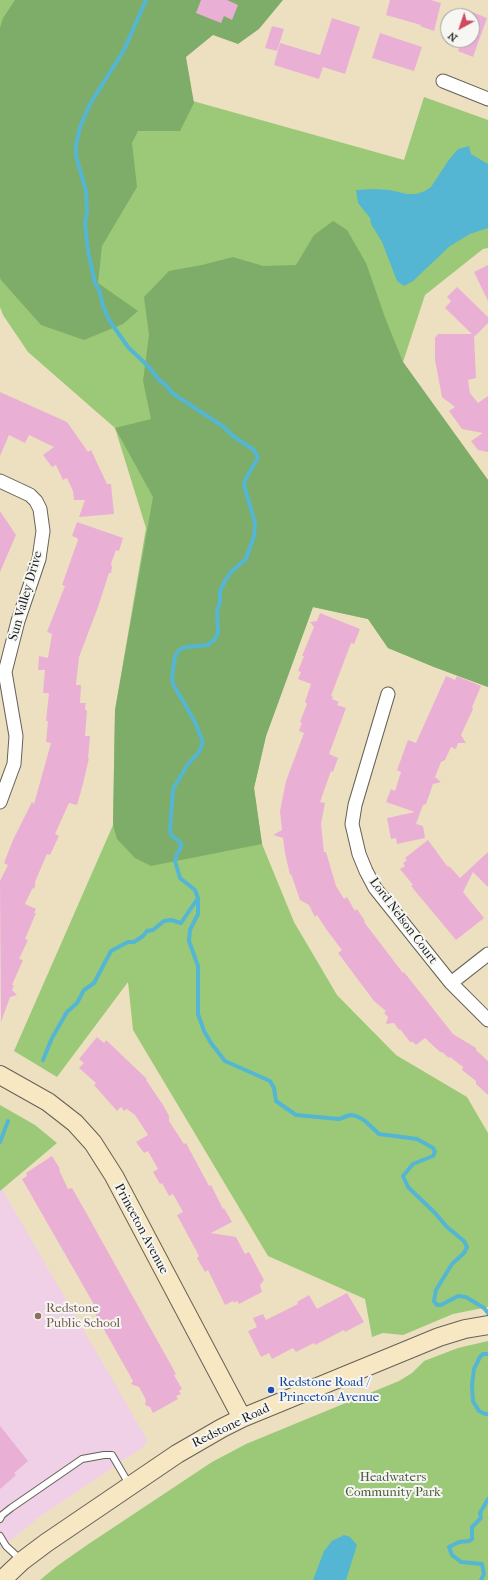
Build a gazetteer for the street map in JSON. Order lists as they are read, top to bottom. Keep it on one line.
{"streets":{"street":["Sun Valley Drive","Lord Nelson Court","Princeton Avenue","Redstone Road"]},"crossings":[["Princeton Avenue","Redstone Road"]],"parks":["Headwaters Community Park"],"places":["Redstone Public School","Redstone Road / Princeton Avenue"],"north":"bottom left"}
